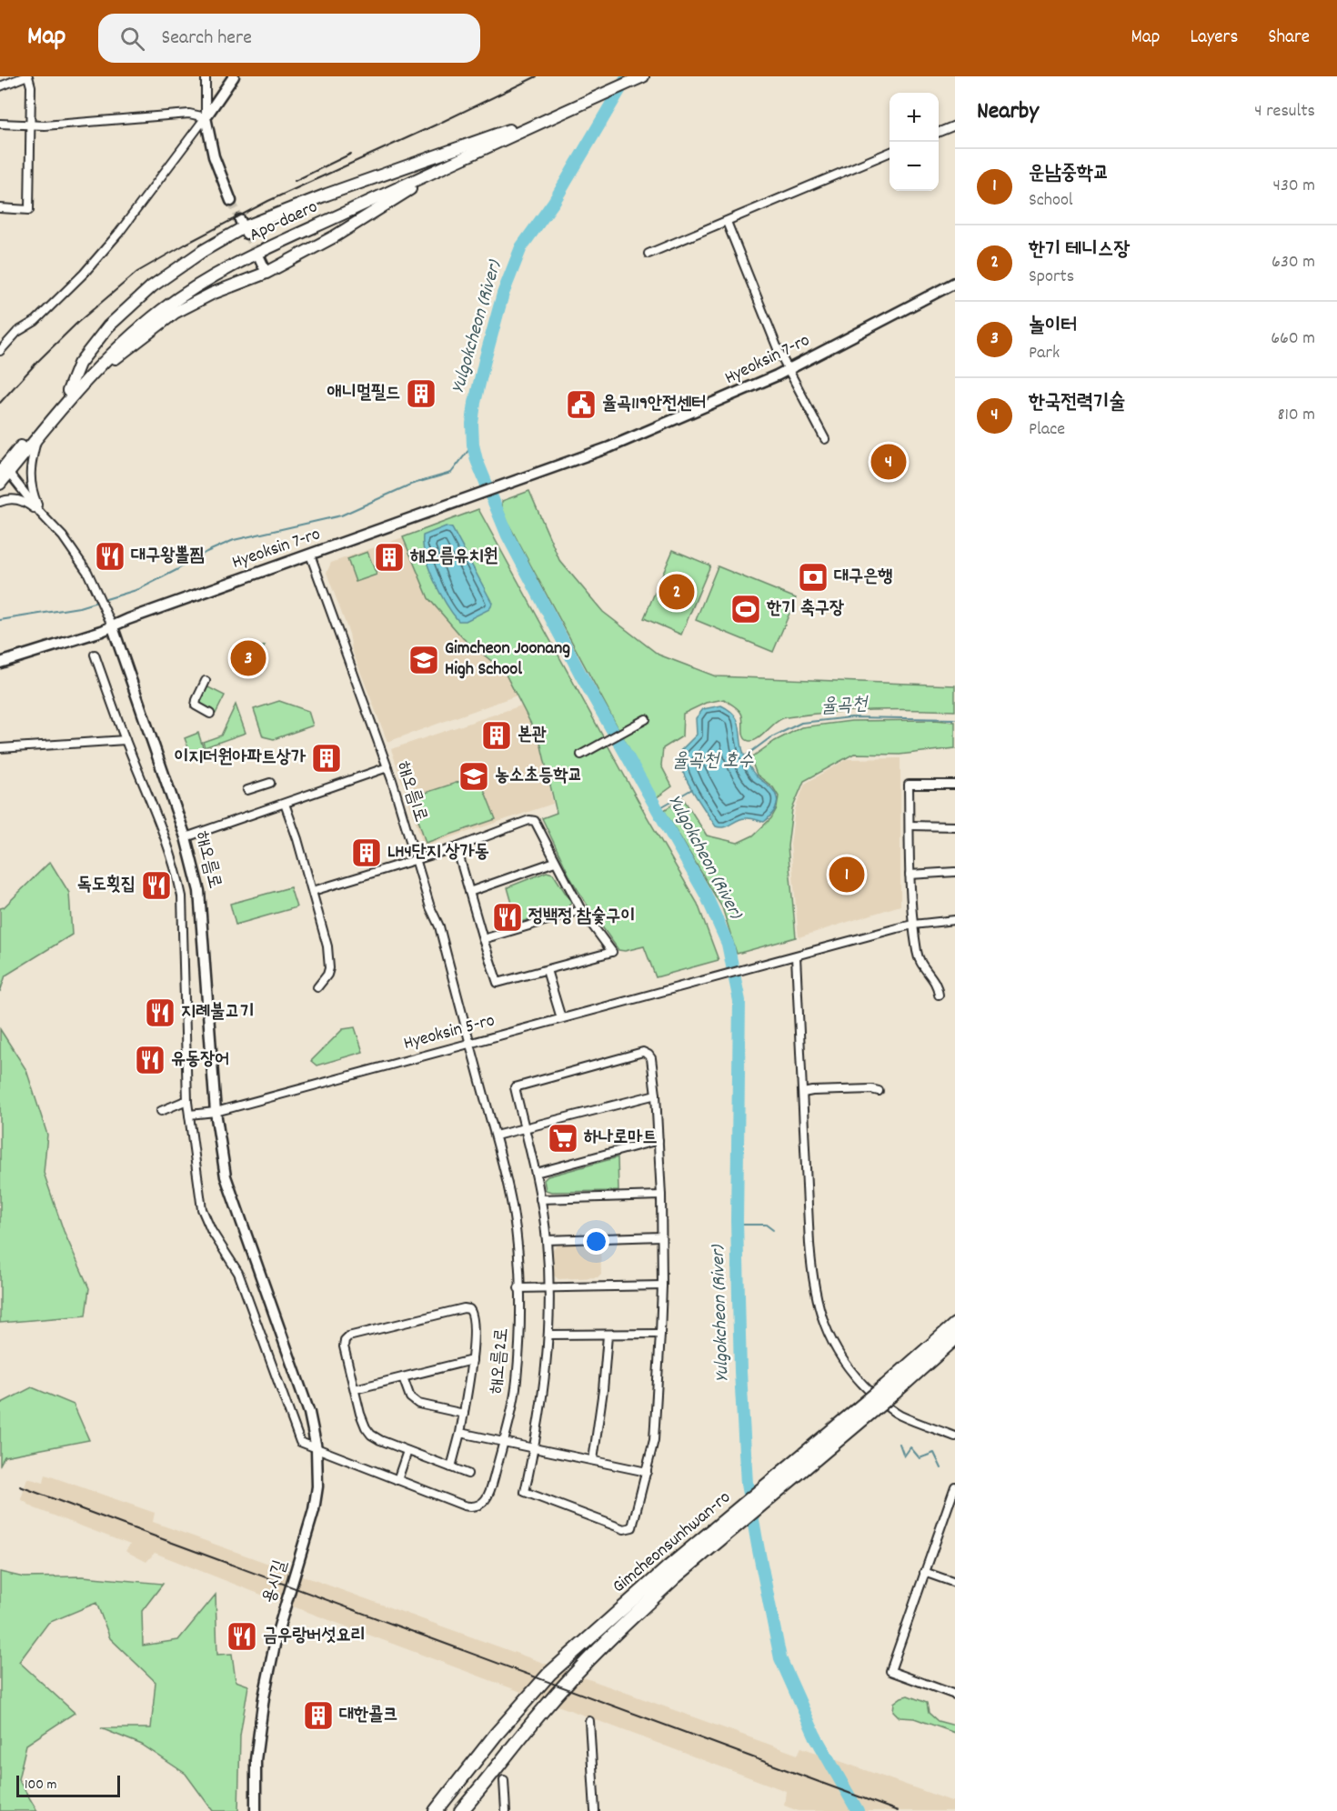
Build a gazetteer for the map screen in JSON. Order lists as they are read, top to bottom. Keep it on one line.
{"streets":{"highway":["Gimcheonsunhwan-ro"],"main road":["Apo-daero"],"street":["Hyeoksin 7-ro","해오름1로","해오름로","Hyeoksin 5-ro","해오름2로","용시길"]},"crossings":[["Hyeoksin 7-ro","해오름1로"],["Hyeoksin 7-ro","해오름로"],["해오름1로","Hyeoksin 5-ro"],["해오름1로","해오름2로"],["해오름로","Hyeoksin 5-ro"],["해오름로","해오름2로"],["해오름로","용시길"],["Hyeoksin 5-ro","해오름2로"],["해오름2로","용시길"]],"water":["Yulgokcheon (River)","율곡천","율곡천 호수"],"places":{"building":["애니멀필드","해오름유치원","본관","이지더원아파트상가","LH4단지 상가동","대한콜크"],"public building":["율곡119안전센터"],"restaurant":["대구왕뽈찜","독도횟집","정백정 참숯구이","지례불고기","유동장어","금우랑버섯요리"],"bank":["대구은행"],"sports":["한기 축구장"],"school or university":["Gimcheon Joonang High School","농소초등학교"],"supermarket":["하나로마트"]},"scale_bar":"100 m","page":{"header":"Map","search":"Search here","nav":["Map","Layers","Share"],"heading":["Nearby","4 results"],"map_buttons":["+","−"],"list":[{"mark":"1","name":"운남중학교","note":"School","value":"430 m"},{"mark":"2","name":"한기 테니스장","note":"Sports","value":"630 m"},{"mark":"3","name":"놀이터","note":"Park","value":"660 m"},{"mark":"4","name":"한국전력기술","note":"Place","value":"810 m"}],"pins":["4","2","3","1"],"scale":"100 m"}}
